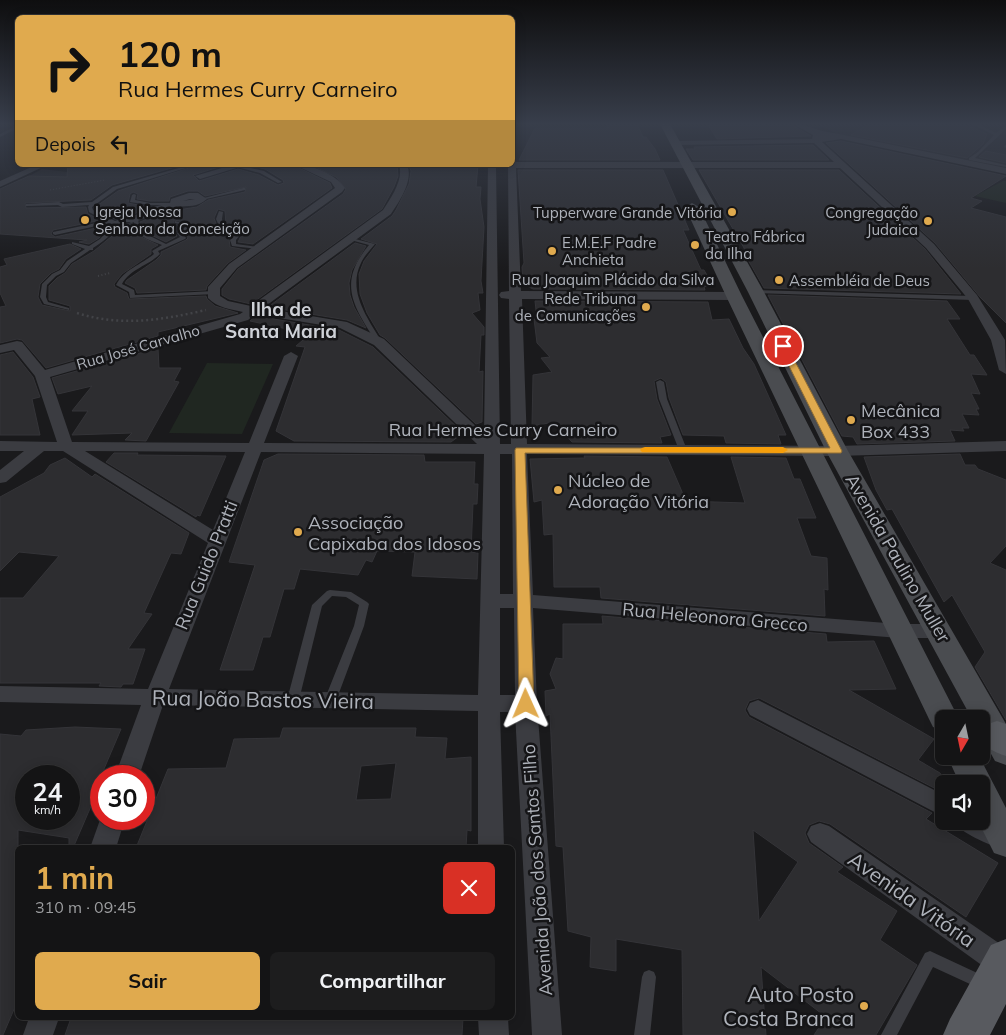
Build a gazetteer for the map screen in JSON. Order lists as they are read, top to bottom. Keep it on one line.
{"streets":{"main road":["Avenida Paulino Muller"],"street":["Rua Joaquim Plácido da Silva","Rua José Carvalho","Rua Hermes Curry Carneiro","Rua Guido Pratti","Rua Heleonora Grecco","Rua João Bastos Vieira","Avenida João dos Santos Filho","Avenida Vitória"]},"crossings":[["Rua Joaquim Plácido da Silva","Avenida Paulino Muller"],["Rua Joaquim Plácido da Silva","Avenida João dos Santos Filho"],["Rua Hermes Curry Carneiro","Avenida Paulino Muller"],["Rua Hermes Curry Carneiro","Rua Guido Pratti"],["Rua Hermes Curry Carneiro","Avenida João dos Santos Filho"],["Avenida Paulino Muller","Rua Heleonora Grecco"],["Rua Guido Pratti","Rua João Bastos Vieira"],["Rua Heleonora Grecco","Avenida João dos Santos Filho"],["Rua João Bastos Vieira","Avenida João dos Santos Filho"]],"districts":["Ilha de Santa Maria"],"places":["Tupperware Grande Vitória","Igreja Nossa Senhora da Conceição","Congregação Judaica","Teatro Fábrica da Ilha","E.M.E.F Padre Anchieta","Assembléia de Deus","Rede Tribuna de Comunicações","Mecânica Box 433","Núcleo de Adoração Vitória","Associação Capixaba dos Idosos","Auto Posto Costa Branca"],"north":"bottom","page":{"turn":["120 m","Rua Hermes Curry Carneiro"],"then":"Depois","speed":"24 km/h","limit":"30","heading":["1 min","310 m · 09:45"],"buttons":["Sair","Compartilhar"]}}
